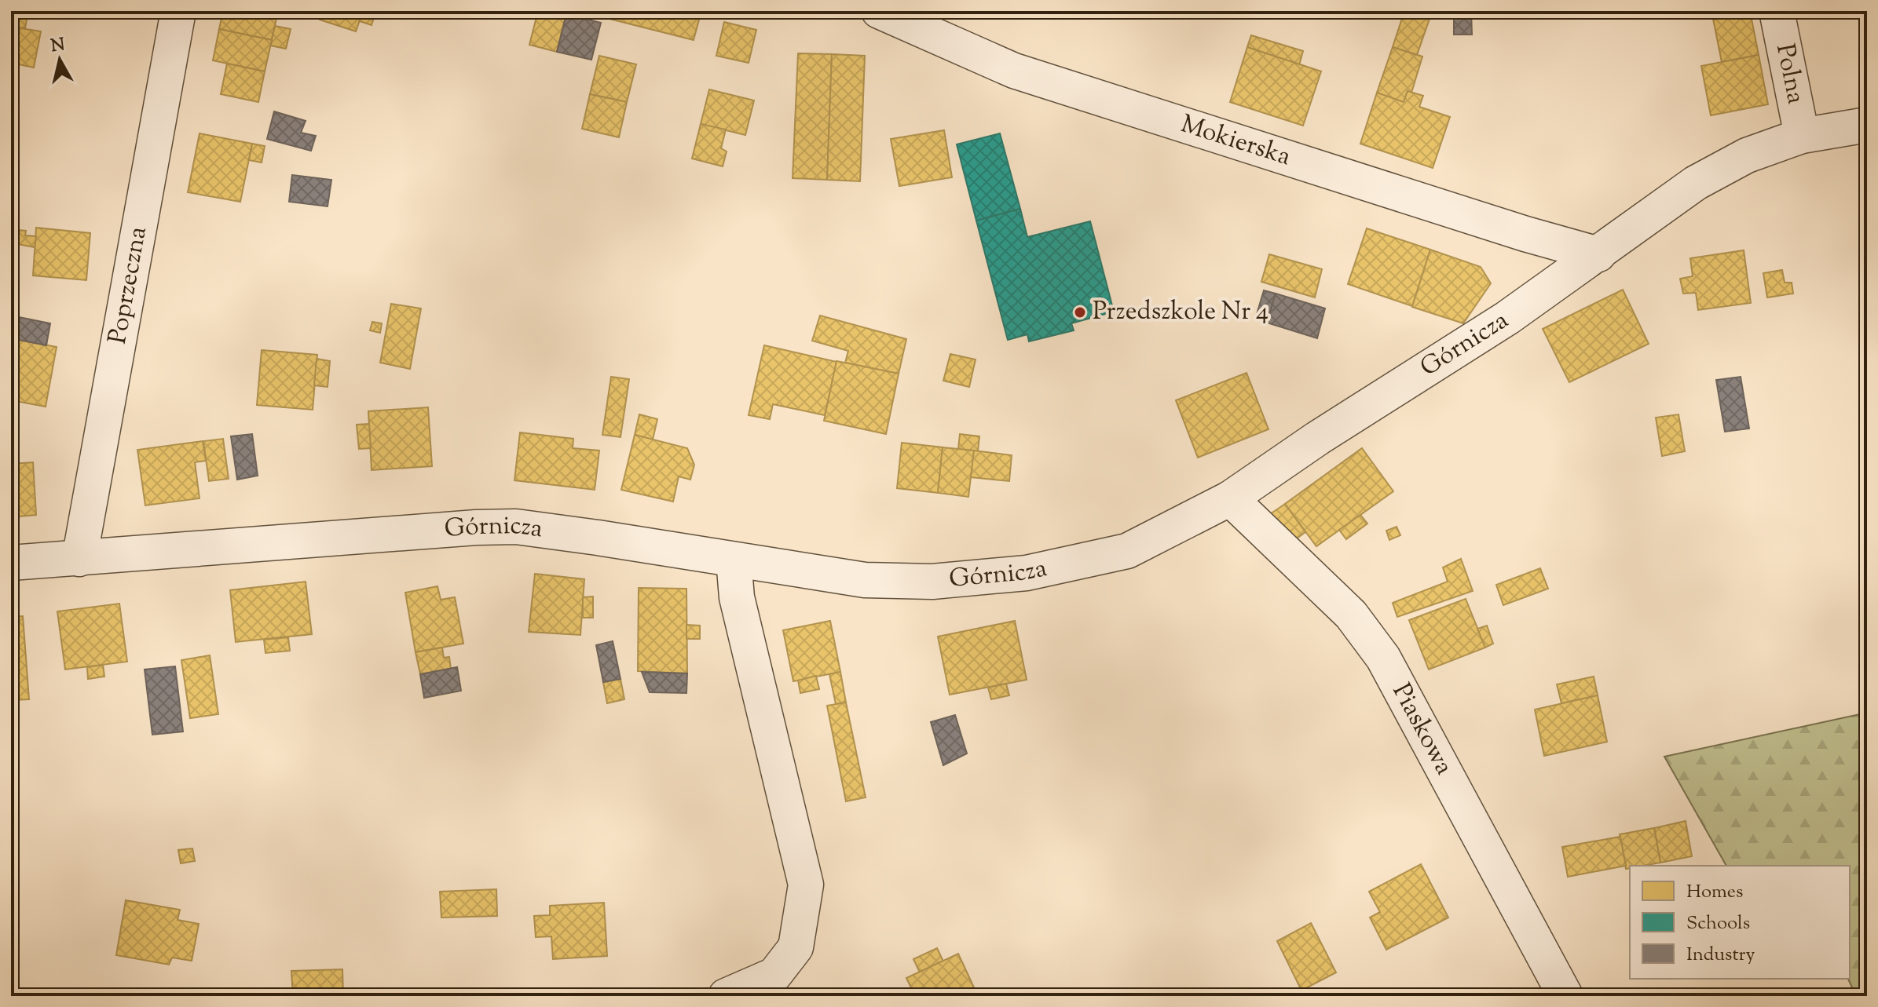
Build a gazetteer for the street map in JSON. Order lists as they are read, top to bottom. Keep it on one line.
{"streets":{"street":["Polna","Mokierska","Poprzeczna","Górnicza","Piaskowa"]},"crossings":[["Polna","Górnicza"],["Mokierska","Górnicza"],["Poprzeczna","Górnicza"],["Górnicza","Piaskowa"]],"places":["Przedszkole Nr 4"],"legend":["Homes","Schools","Industry"],"north":"top"}
